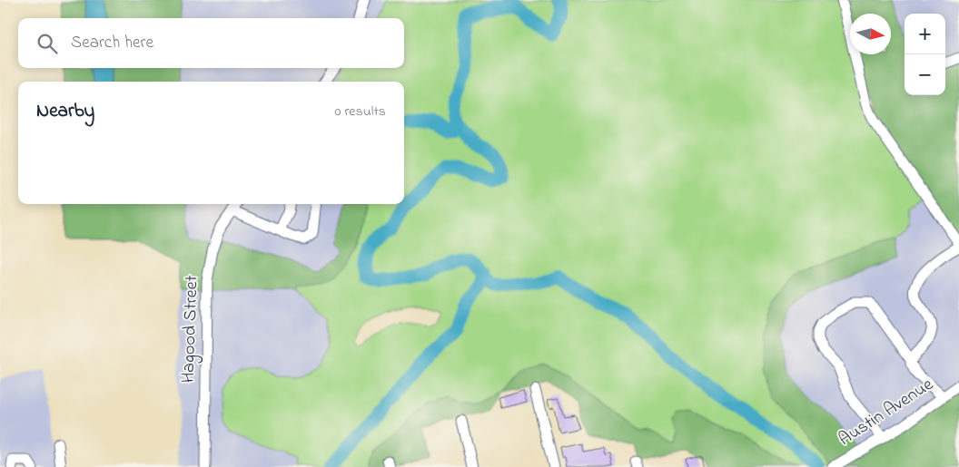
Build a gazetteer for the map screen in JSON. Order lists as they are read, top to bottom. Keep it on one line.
{"streets":{"street":["Hagood Street","Austin Avenue"]},"north":"right","page":{"map_buttons":["+","−"],"search":"Search here","heading":["Nearby","0 results"]}}
